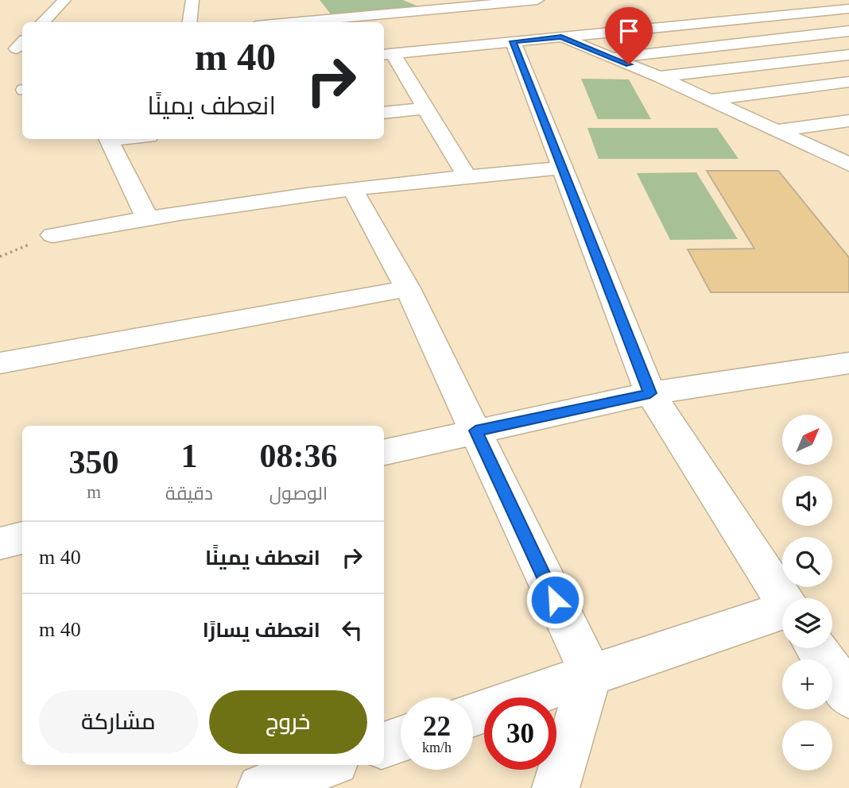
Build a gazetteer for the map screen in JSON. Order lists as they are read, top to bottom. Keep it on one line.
{"north":"top right","page":{"turn":["40 m","انعطف يمينًا"],"map_buttons":["+","−"],"eta":["08:36","الوصول","1","دقيقة","350","m"],"list":[{"name":"انعطف يمينًا","value":"40 m"},{"name":"انعطف يسارًا","value":"40 m"}],"buttons":["خروج","مشاركة"],"speed":"22 km/h","limit":"30"}}
